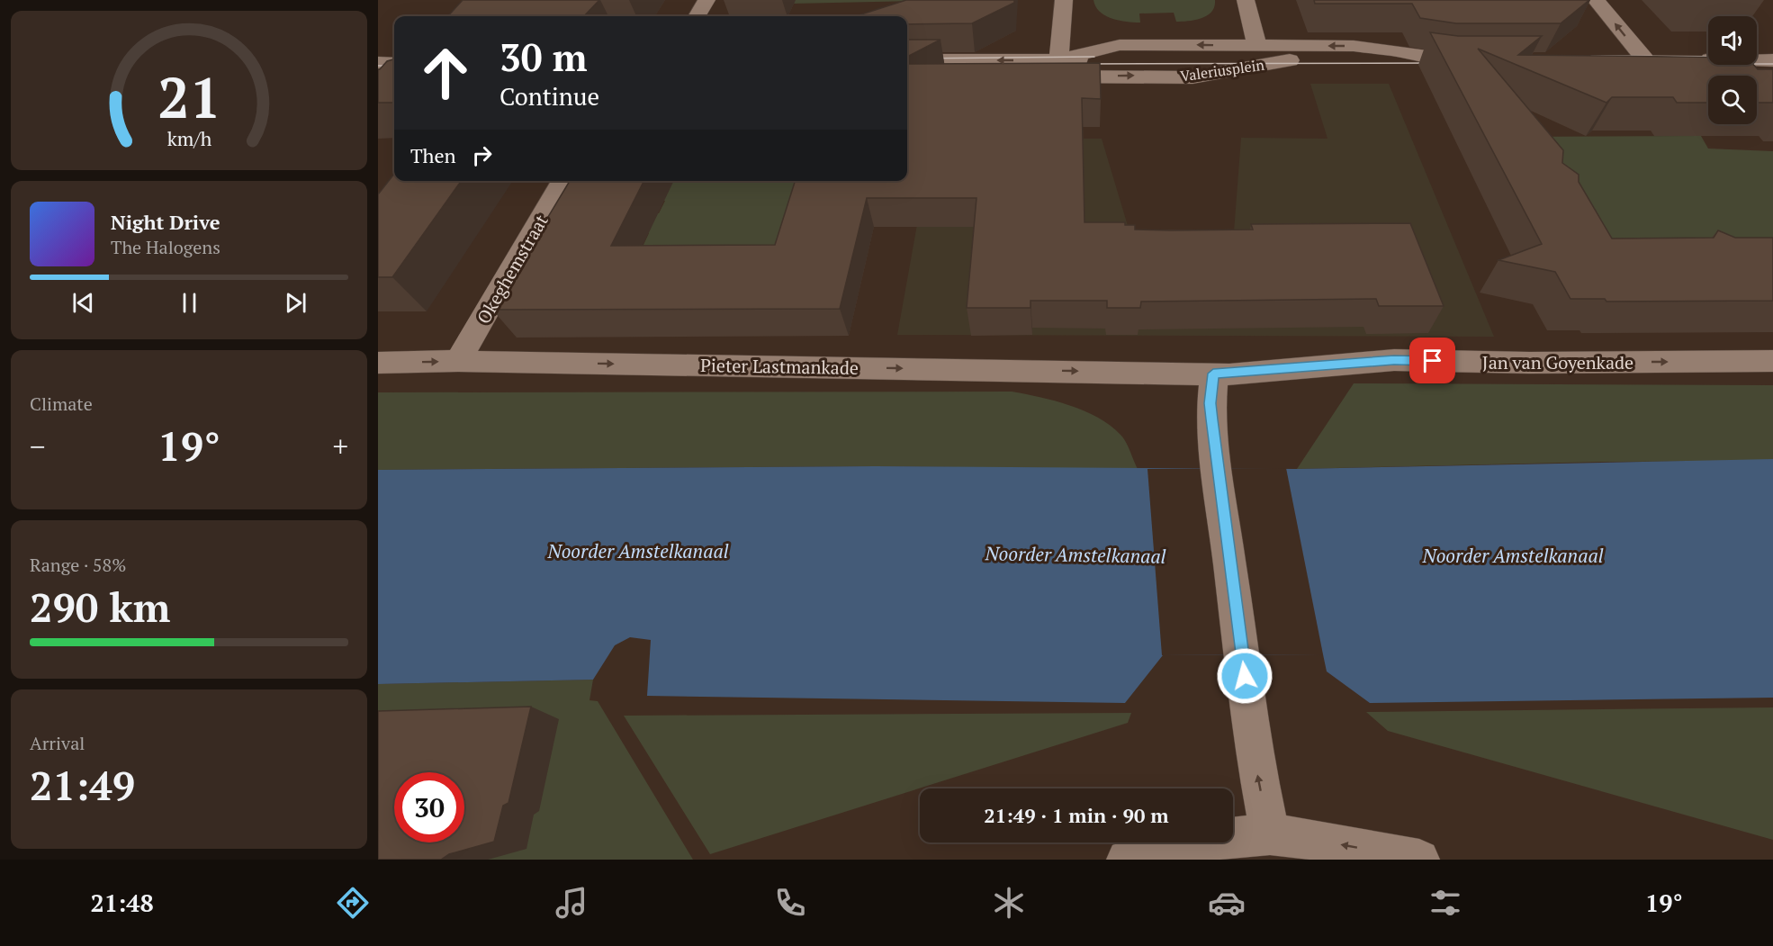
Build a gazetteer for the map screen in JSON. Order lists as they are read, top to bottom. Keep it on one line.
{"streets":{"street":["Valeriusplein","Okeghemstraat","Jan van Goyenkade","Pieter Lastmankade"]},"crossings":[["Okeghemstraat","Pieter Lastmankade"],["Jan van Goyenkade","Pieter Lastmankade"]],"one_way":["Jan van Goyenkade","Pieter Lastmankade"],"water":["Noorder Amstelkanaal"],"page":{"turn":["30 m","Continue"],"then":"Then","song":["Night Drive","The Halogens"],"tile":["Climate",["Range · 58%","290 km"],["Arrival","21:49"]],"heat":["−","19°","+"],"limit":"30","trip":"21:49 · 1 min · 90 m","tabs":["21:48","19°"],"gauge":["21","km/h"]}}
